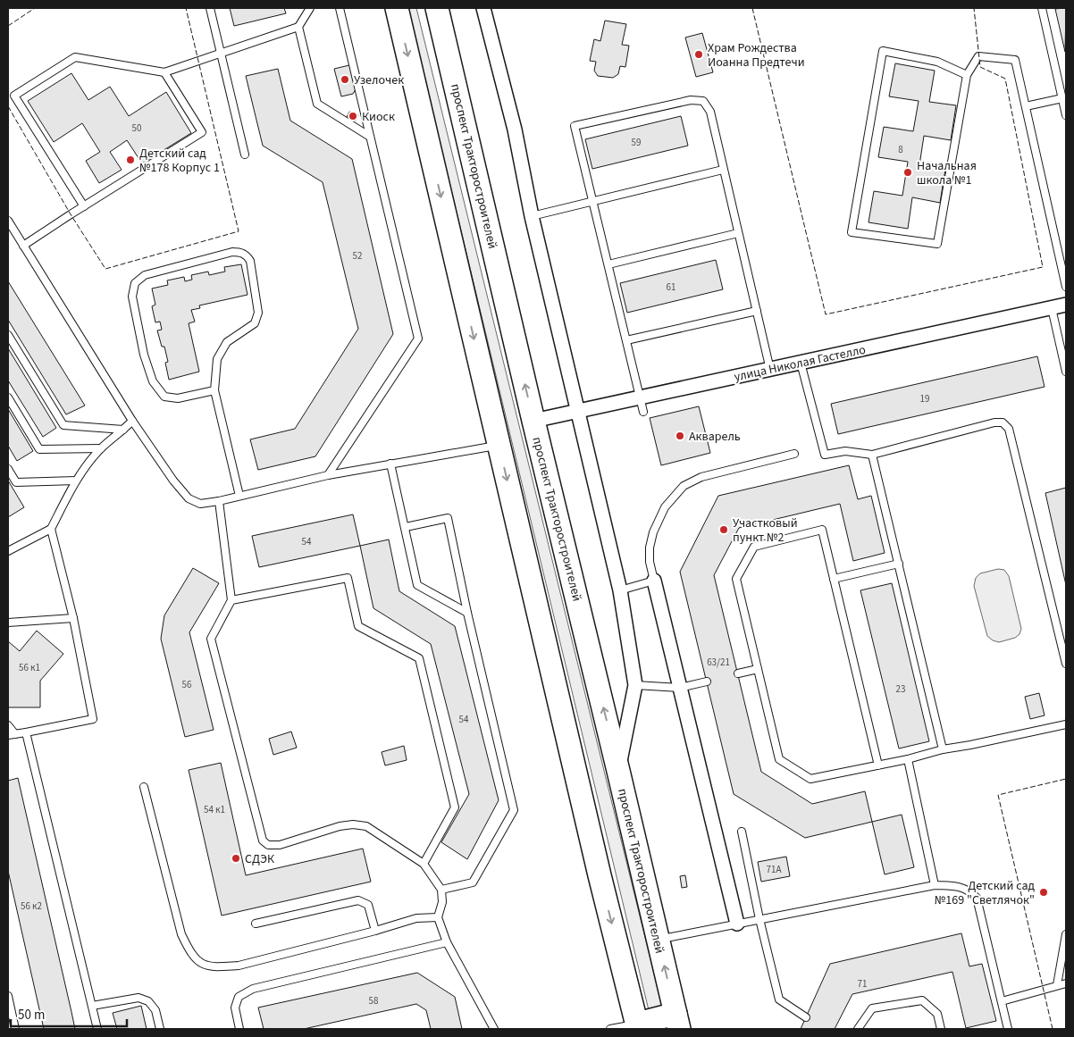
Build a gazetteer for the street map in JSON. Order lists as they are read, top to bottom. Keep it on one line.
{"streets":{"main road":["проспект Тракторостроителей"],"street":["улица Николая Гастелло"]},"crossings":[["проспект Тракторостроителей","улица Николая Гастелло"]],"places":["Храм Рождества Иоанна Предтечи","Узелочек","Киоск","Детский сад №178 Корпус 1","Начальная школа №1","Акварель","Участковый пункт №2","СДЭК","Детский сад №169 \"Светлячок\""],"house_numbers":["50","59","8","52","61","19","54","63/21","56 к1","56","23","54","54 к1","71А","56 к2","71","58"],"scale_bar":"50 m"}
